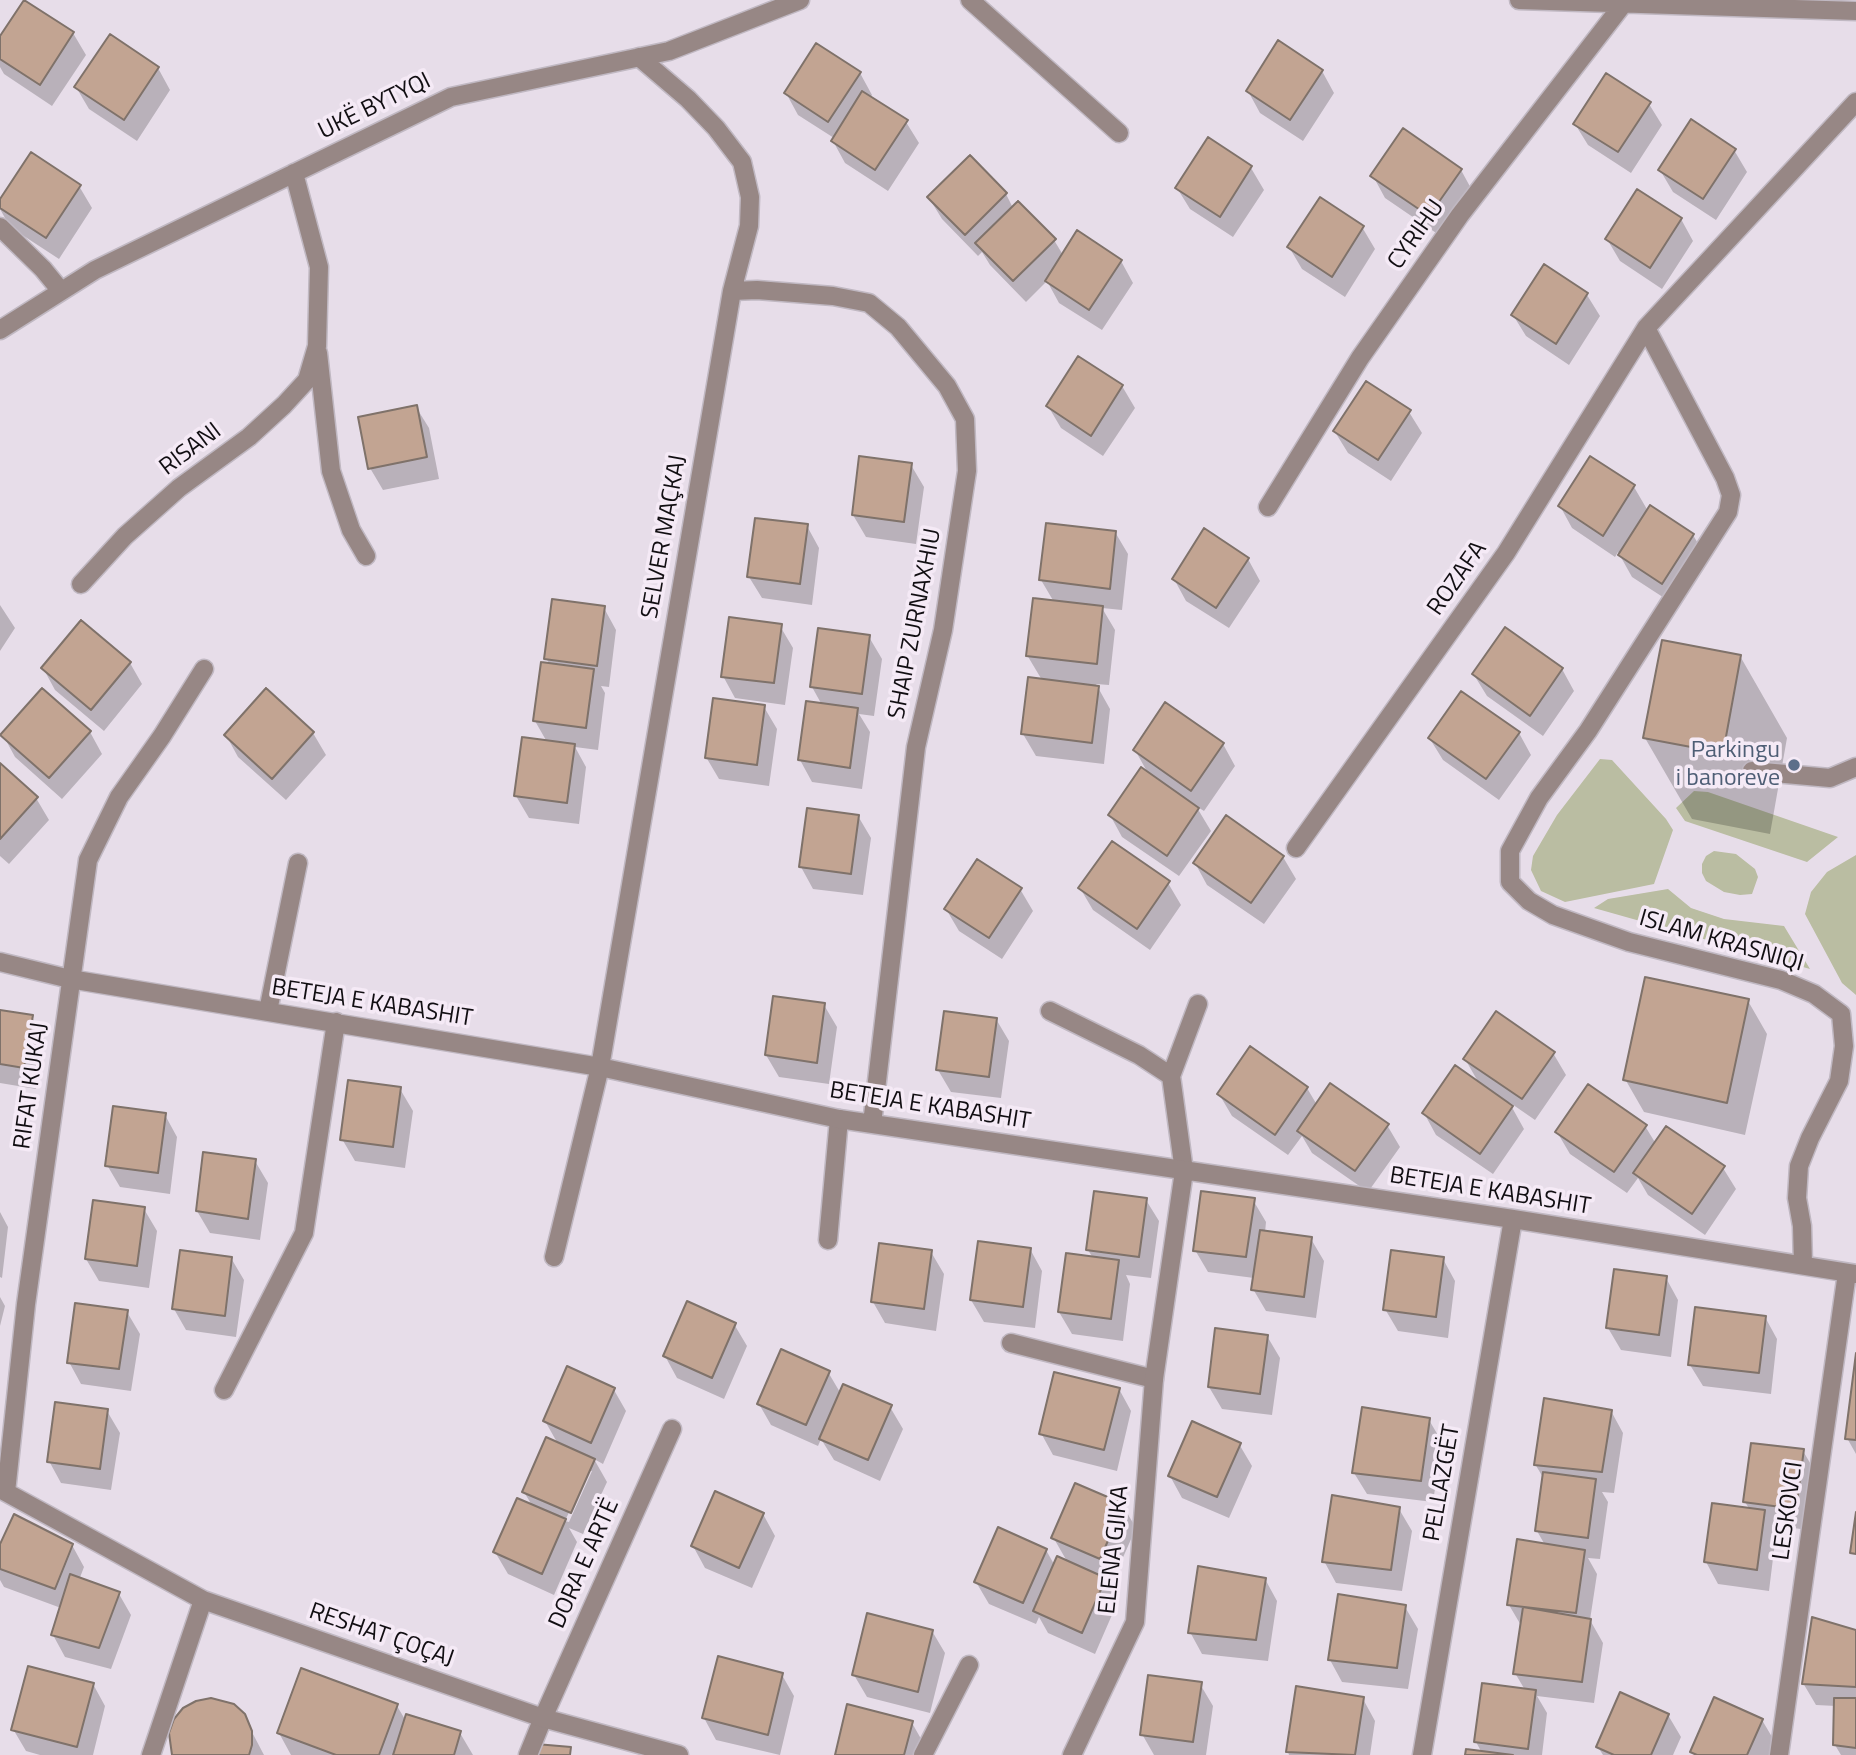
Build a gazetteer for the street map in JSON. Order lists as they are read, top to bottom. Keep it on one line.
{"streets":{"street":["UKË BYTYQI","CYRIHU","RISANI","SELVER MAÇKAJ","ROZAFA","SHAIP ZURNAXHIU","ISLAM KRASNIQI","BETEJA E KABASHIT","RIFAT KUKAJ","PELLAZGËT","LESKOVCI","ELENA GJIKA","DORA E ARTË","RESHAT ÇOÇAJ"]},"crossings":[["UKË BYTYQI","RISANI"],["UKË BYTYQI","SELVER MAÇKAJ"],["SELVER MAÇKAJ","SHAIP ZURNAXHIU"],["SELVER MAÇKAJ","BETEJA E KABASHIT"],["ROZAFA","ISLAM KRASNIQI"],["SHAIP ZURNAXHIU","BETEJA E KABASHIT"],["ISLAM KRASNIQI","BETEJA E KABASHIT"],["BETEJA E KABASHIT","RIFAT KUKAJ"],["BETEJA E KABASHIT","PELLAZGËT"],["BETEJA E KABASHIT","LESKOVCI"],["BETEJA E KABASHIT","ELENA GJIKA"],["RIFAT KUKAJ","RESHAT ÇOÇAJ"],["DORA E ARTË","RESHAT ÇOÇAJ"]],"places":["Parkingu i banoreve"]}
